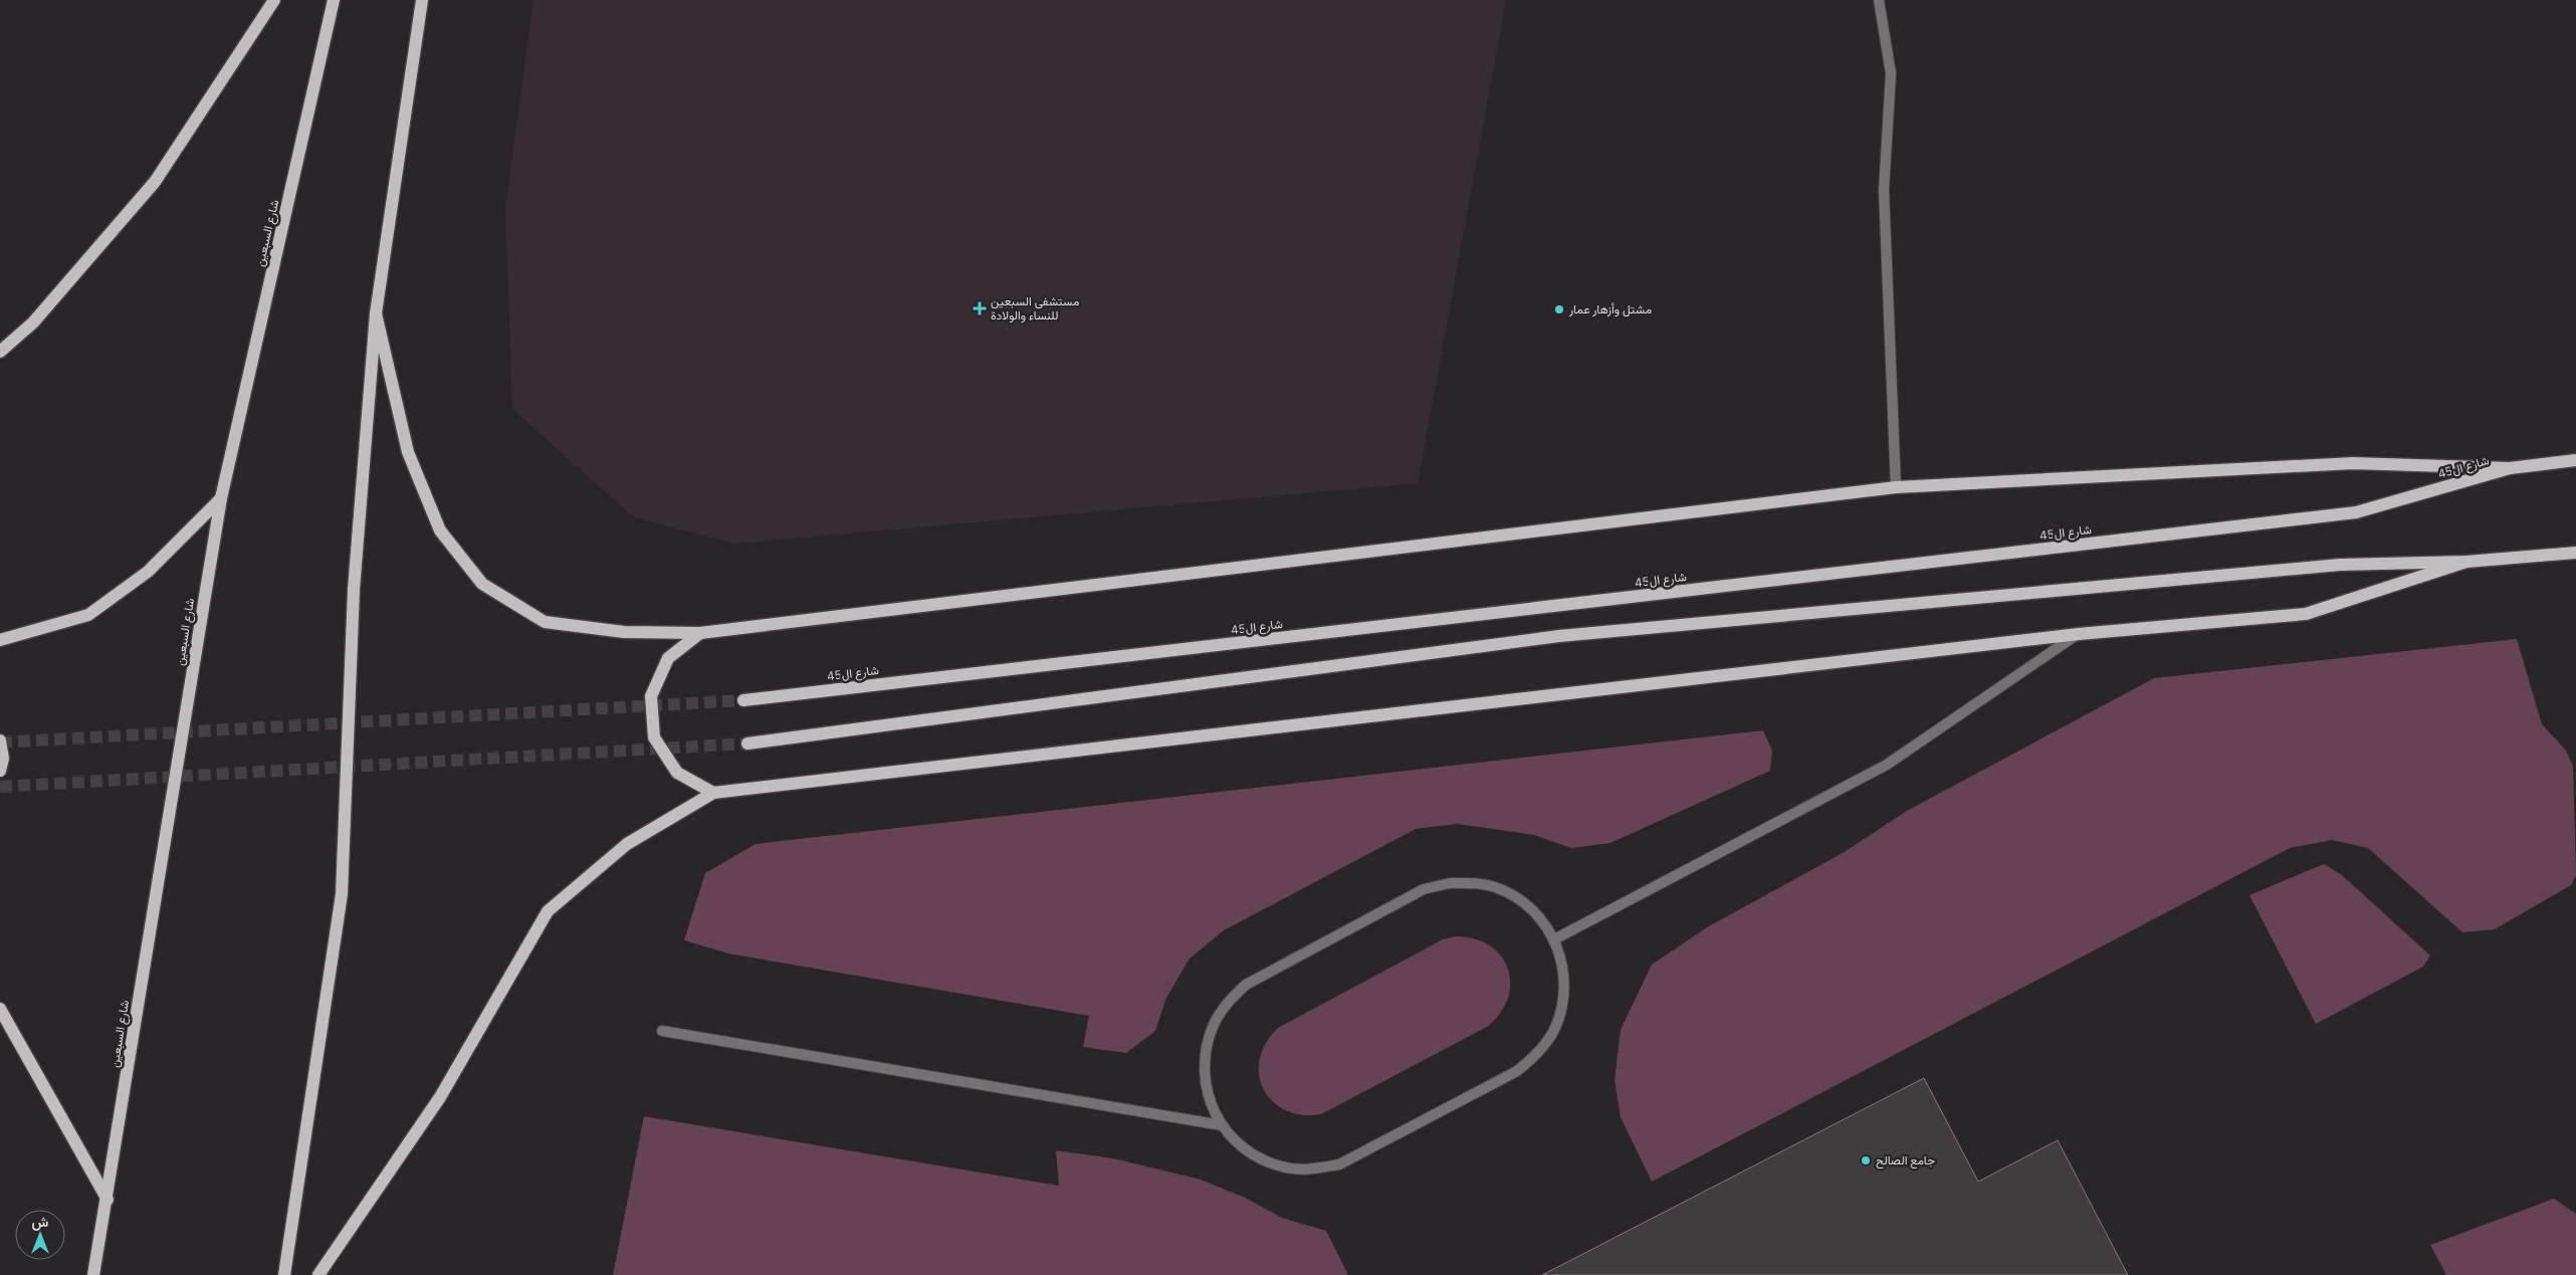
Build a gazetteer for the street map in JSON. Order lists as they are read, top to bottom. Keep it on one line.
{"streets":{"main road":["شارع السبعين","شارع ال45"]},"places":{"health":["مستشفى السبعين للنساء والولادة"],"other":["مشتل وأزهار عمار","جامع الصالح"]},"north":"top"}
